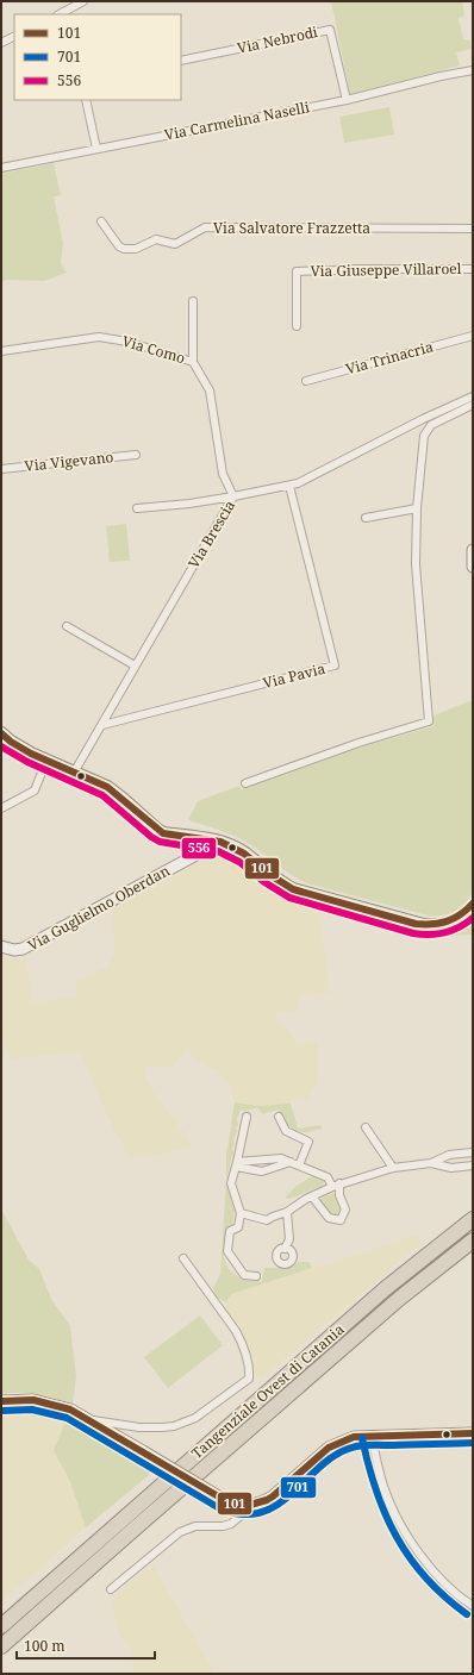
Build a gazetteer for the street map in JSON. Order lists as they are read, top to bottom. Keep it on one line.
{"streets":{"highway":["Tangenziale Ovest di Catania"],"main road":["Via Guglielmo Oberdan"],"street":["Via Nebrodi","Via Carmelina Naselli","Via Salvatore Frazzetta","Via Giuseppe Villaroel","Via Como","Via Trinacria","Via Vigevano","Via Brescia","Via Pavia"]},"crossings":[["Via Nebrodi","Via Carmelina Naselli"],["Via Como","Via Brescia"],["Via Brescia","Via Pavia"]],"lines":["transit line 101","transit line 556","transit line 701"],"legend":["101","701","556"],"scale_bar":"100 m"}
